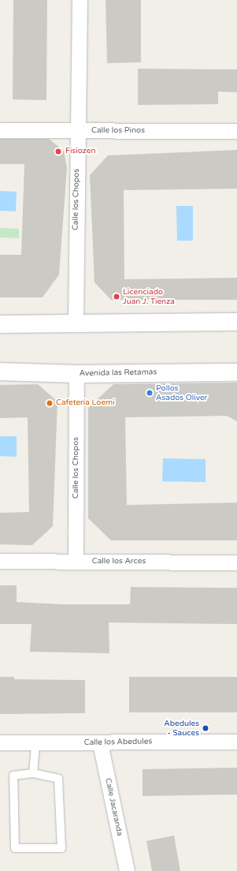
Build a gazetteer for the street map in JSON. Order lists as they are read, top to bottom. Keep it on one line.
{"streets":{"street":["Calle los Pinos","Calle los Chopos","Avenida las Retamas","Calle los Arces","Calle los Abedules","Calle Jacaranda"]},"crossings":[["Calle los Pinos","Calle los Chopos"],["Calle los Chopos","Avenida las Retamas"],["Calle los Chopos","Calle los Arces"],["Calle los Abedules","Calle Jacaranda"]],"places":["Fisiozen","Licenciado Juan J. Tienza","Pollos Asados Oliver","Cafetería Loemi","Abedules - Sauces"]}
